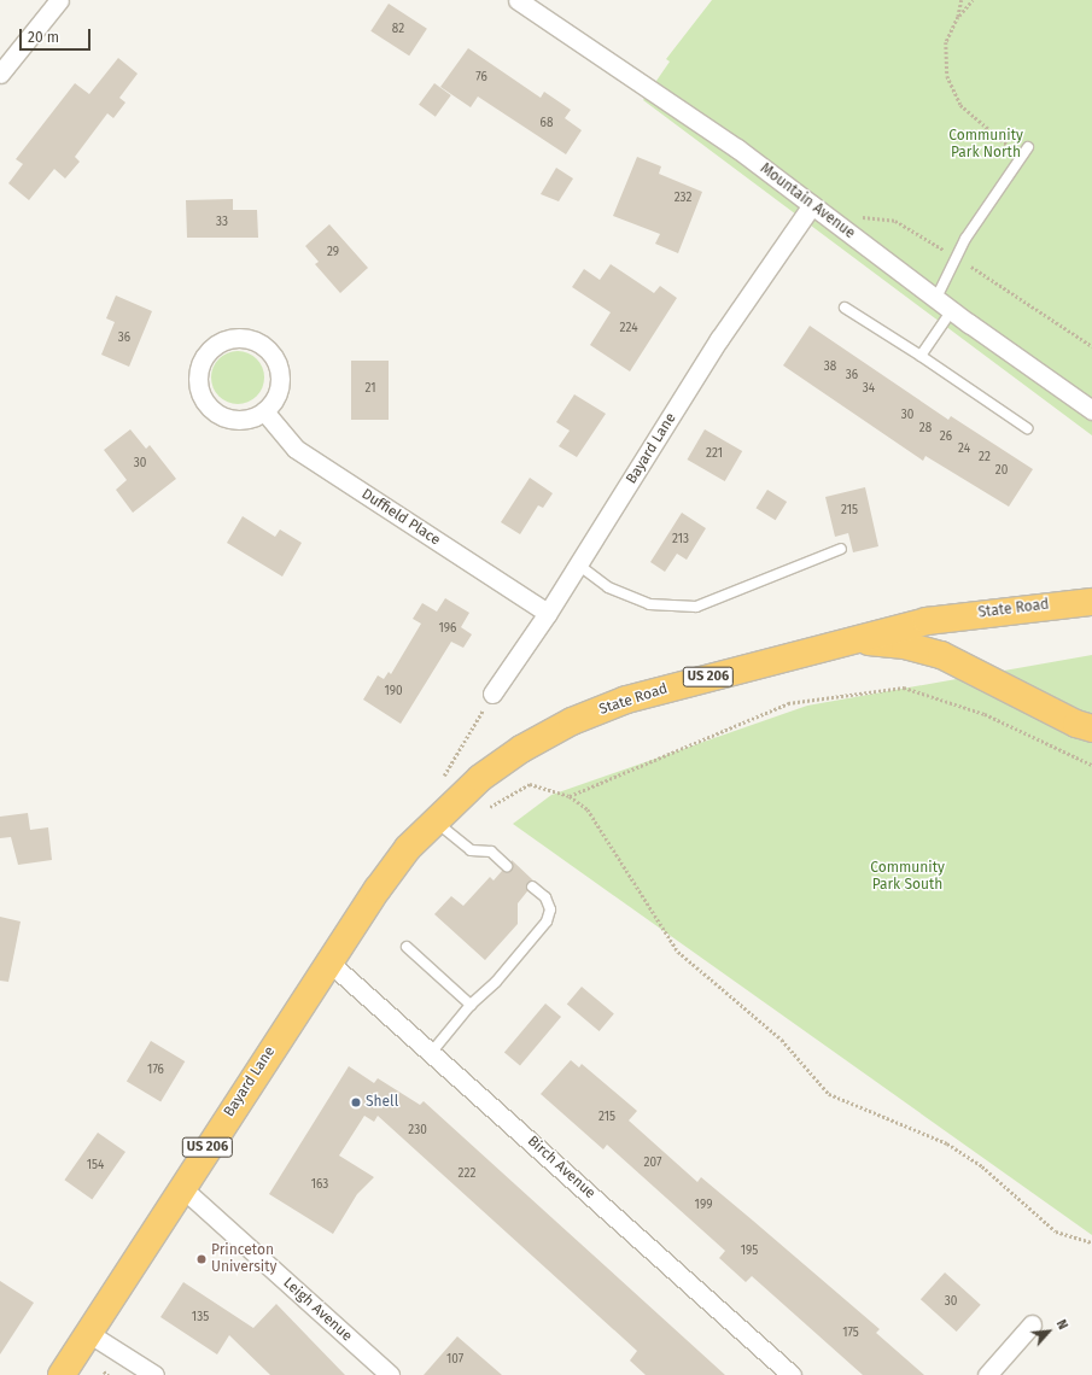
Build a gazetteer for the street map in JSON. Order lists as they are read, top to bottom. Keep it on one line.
{"streets":{"highway":["Bayard Lane","State Road","US 206"],"street":["Mountain Avenue","Duffield Place","Birch Avenue","Leigh Avenue"]},"crossings":[["Mountain Avenue","Bayard Lane"],["Bayard Lane","Duffield Place"],["Bayard Lane","State Road"],["Bayard Lane","Birch Avenue"],["Bayard Lane","Leigh Avenue"]],"parks":["Community Park North","Community Park South"],"places":["Shell","Princeton University"],"house_numbers":["82","76","68","232","33","29","224","36","38","36","21","34","30","28","26","24","221","22","30","20","215","213","196","190","176","215","230","207","154","222","163","199","195","30","135","175","107"],"scale_bar":"20 m","north":"top right"}
